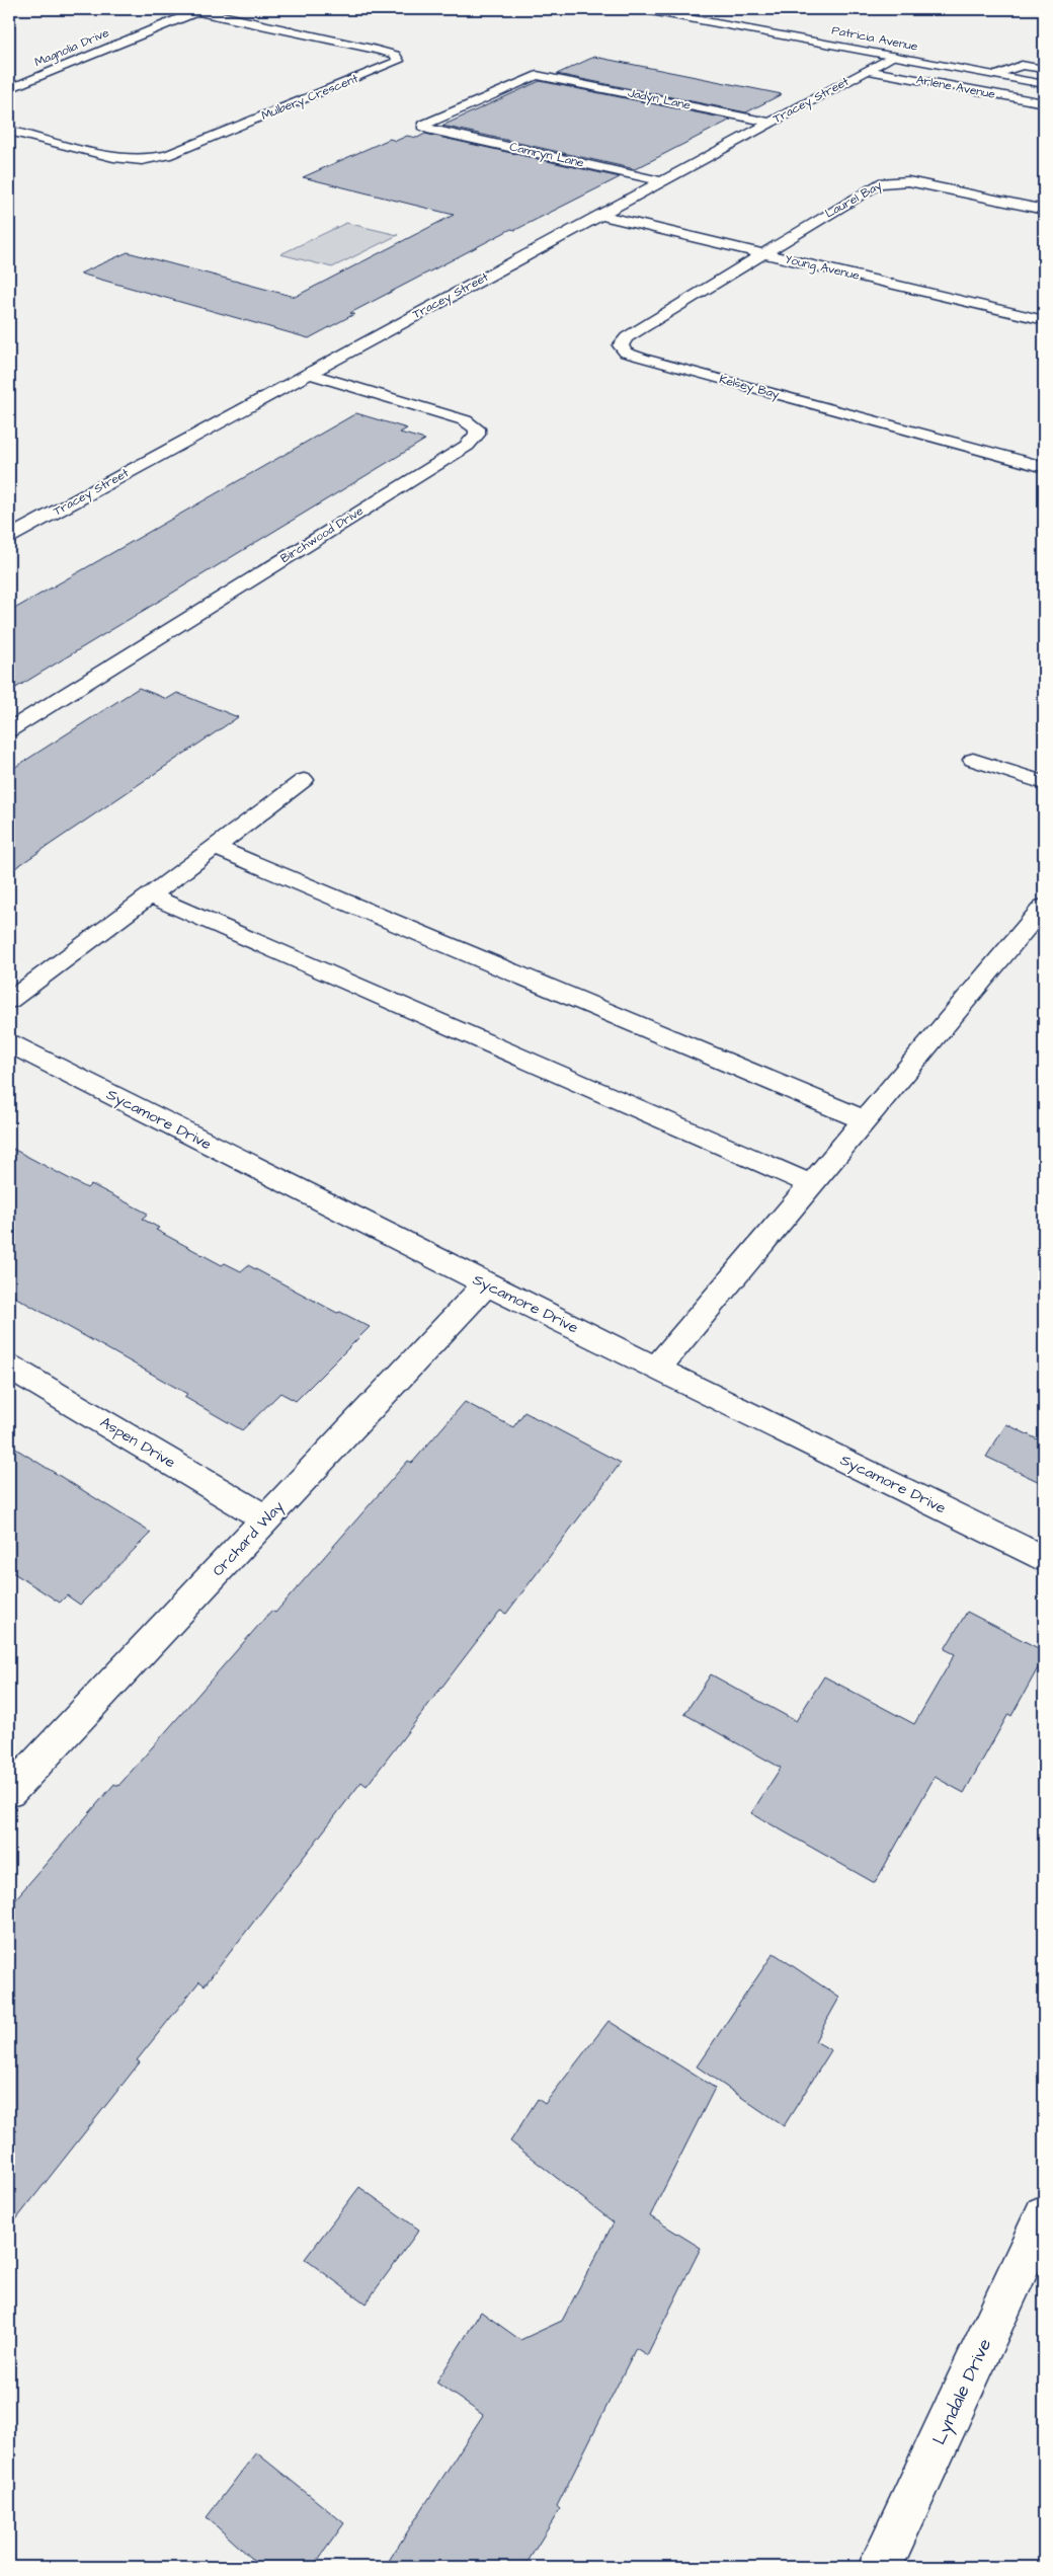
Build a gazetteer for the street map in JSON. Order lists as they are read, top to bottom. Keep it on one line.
{"streets":{"street":["Patricia Avenue","Magnolia Drive","Arlene Avenue","Mulbery Crescent","Jadyn Lane","Tracey Street","Camryn Lane","Laurel Bay","Young Avenue","Kelsey Bay","Birchwood Drive","Sycamore Drive","Aspen Drive","Orchard Way","Lyndale Drive"]},"crossings":[["Patricia Avenue","Tracey Street"],["Magnolia Drive","Mulbery Crescent"],["Arlene Avenue","Tracey Street"],["Jadyn Lane","Tracey Street"],["Jadyn Lane","Camryn Lane"],["Tracey Street","Camryn Lane"],["Tracey Street","Young Avenue"],["Tracey Street","Birchwood Drive"],["Laurel Bay","Young Avenue"],["Laurel Bay","Kelsey Bay"],["Young Avenue","Kelsey Bay"],["Sycamore Drive","Orchard Way"],["Aspen Drive","Orchard Way"]]}
